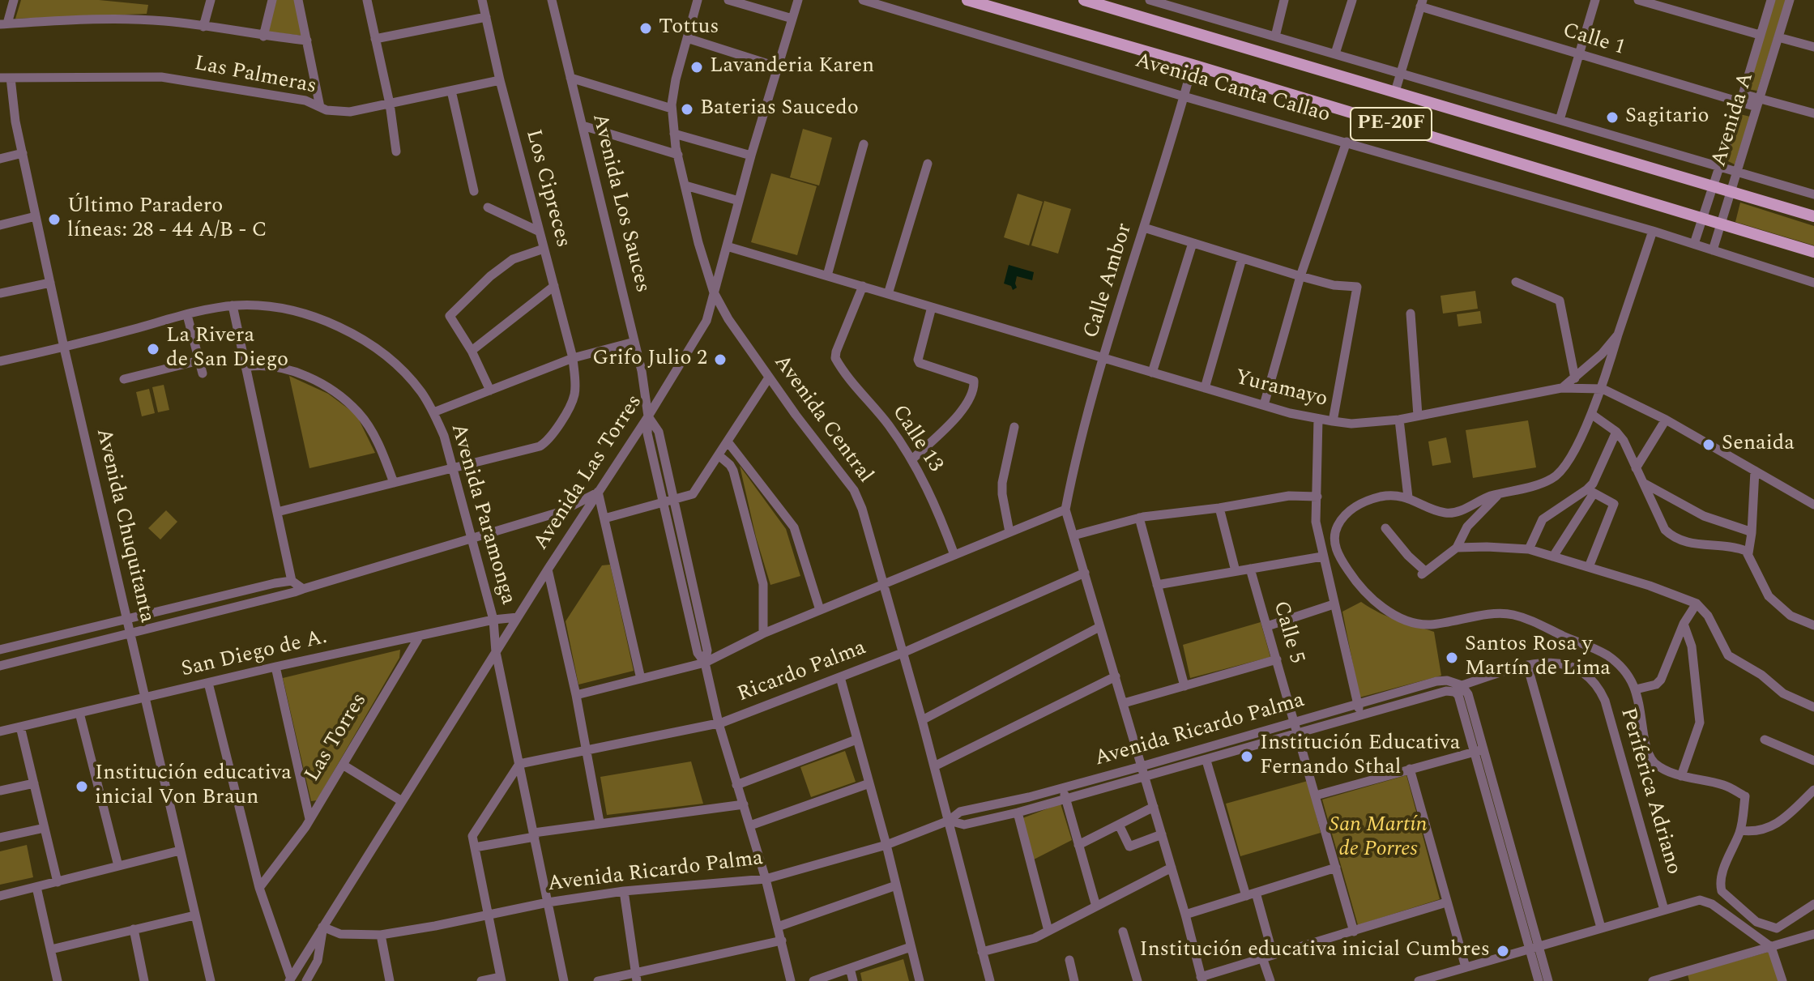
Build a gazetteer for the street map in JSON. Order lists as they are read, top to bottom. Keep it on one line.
{"streets":{"main road":["Avenida Canta Callao","PE-20F"],"street":["Calle 1","Las Palmeras","Avenida A","Los Cipreces","Avenida Los Sauces","Calle Ambor","Yuramayo","Avenida Central","Calle 13","Avenida Las Torres","Avenida Paramonga","Avenida Chuquitanta","Calle 5","San Diego de A.","Ricardo Palma","Avenida Ricardo Palma","Las Torres","Periferica Adriano"]},"crossings":[["Calle 1","Avenida A"],["Las Palmeras","Los Cipreces"],["Las Palmeras","Avenida Chuquitanta"],["Avenida Canta Callao","Avenida A"],["Avenida Canta Callao","Calle Ambor"],["Los Cipreces","Avenida Paramonga"],["Avenida Los Sauces","Avenida Las Torres"],["Avenida Los Sauces","Ricardo Palma"],["Avenida Los Sauces","Avenida Ricardo Palma"],["Calle Ambor","Yuramayo"],["Yuramayo","Calle 13"],["Yuramayo","Avenida Las Torres"],["Avenida Central","Avenida Las Torres"],["Avenida Central","Ricardo Palma"],["Avenida Central","Avenida Ricardo Palma"],["Avenida Las Torres","Avenida Paramonga"],["Avenida Las Torres","San Diego de A."],["Avenida Las Torres","Avenida Ricardo Palma"],["Avenida Paramonga","Avenida Chuquitanta"],["Avenida Paramonga","San Diego de A."],["Avenida Paramonga","Ricardo Palma"],["Avenida Paramonga","Avenida Ricardo Palma"],["Avenida Chuquitanta","San Diego de A."],["Calle 5","Avenida Ricardo Palma"],["San Diego de A.","Las Torres"],["Avenida Ricardo Palma","Periferica Adriano"]],"parks":["San Martín de Porres"],"places":["Tottus","Lavanderia Karen","Baterias Saucedo","Sagitario","Último Paradero líneas: 28 - 44 A/B - C","La Rivera de San Diego","Grifo Julio 2","Senaida","Santos Rosa y Martín de Lima","Institución Educativa Fernando Sthal","Institución educativa inicial Von Braun","Institución educativa inicial Cumbres"]}
